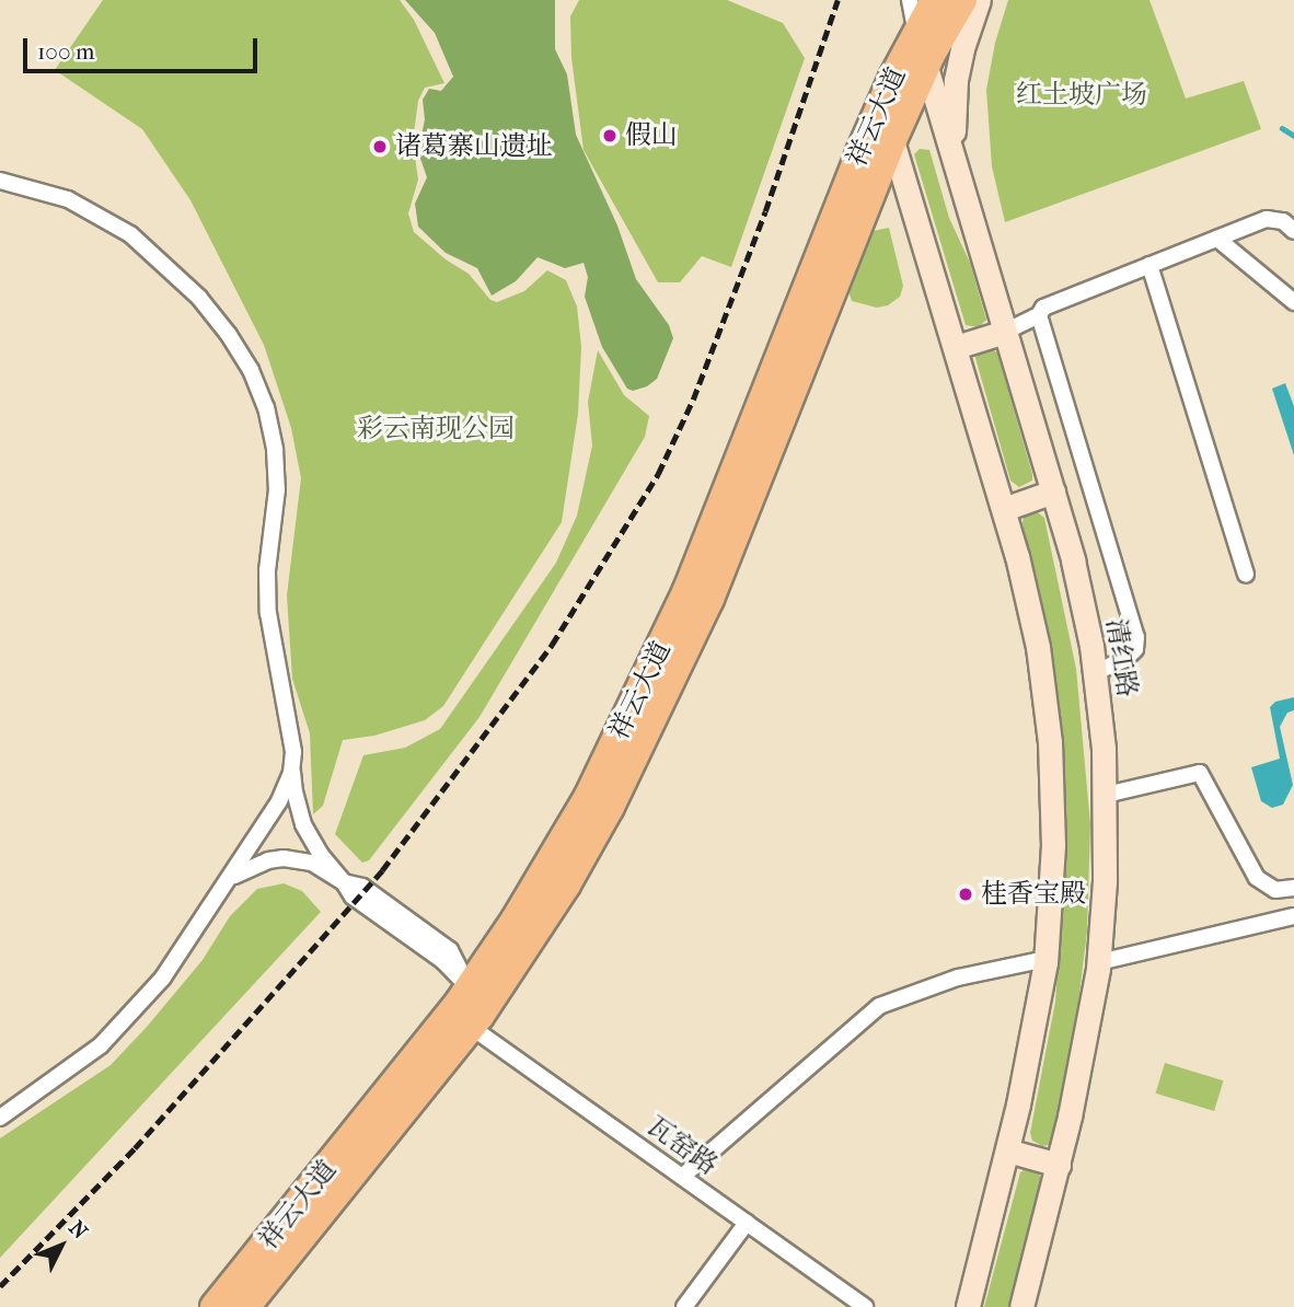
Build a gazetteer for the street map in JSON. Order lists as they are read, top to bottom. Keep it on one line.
{"streets":{"highway":["祥云大道"],"main road":["清红路"],"street":["瓦窑路"]},"crossings":[["祥云大道","清红路"],["祥云大道","瓦窑路"]],"parks":["红土坡广场","彩云南现公园"],"places":["假山","诸葛寨山遗址","桂香宝殿"],"scale_bar":"100 m","north":"top right"}
